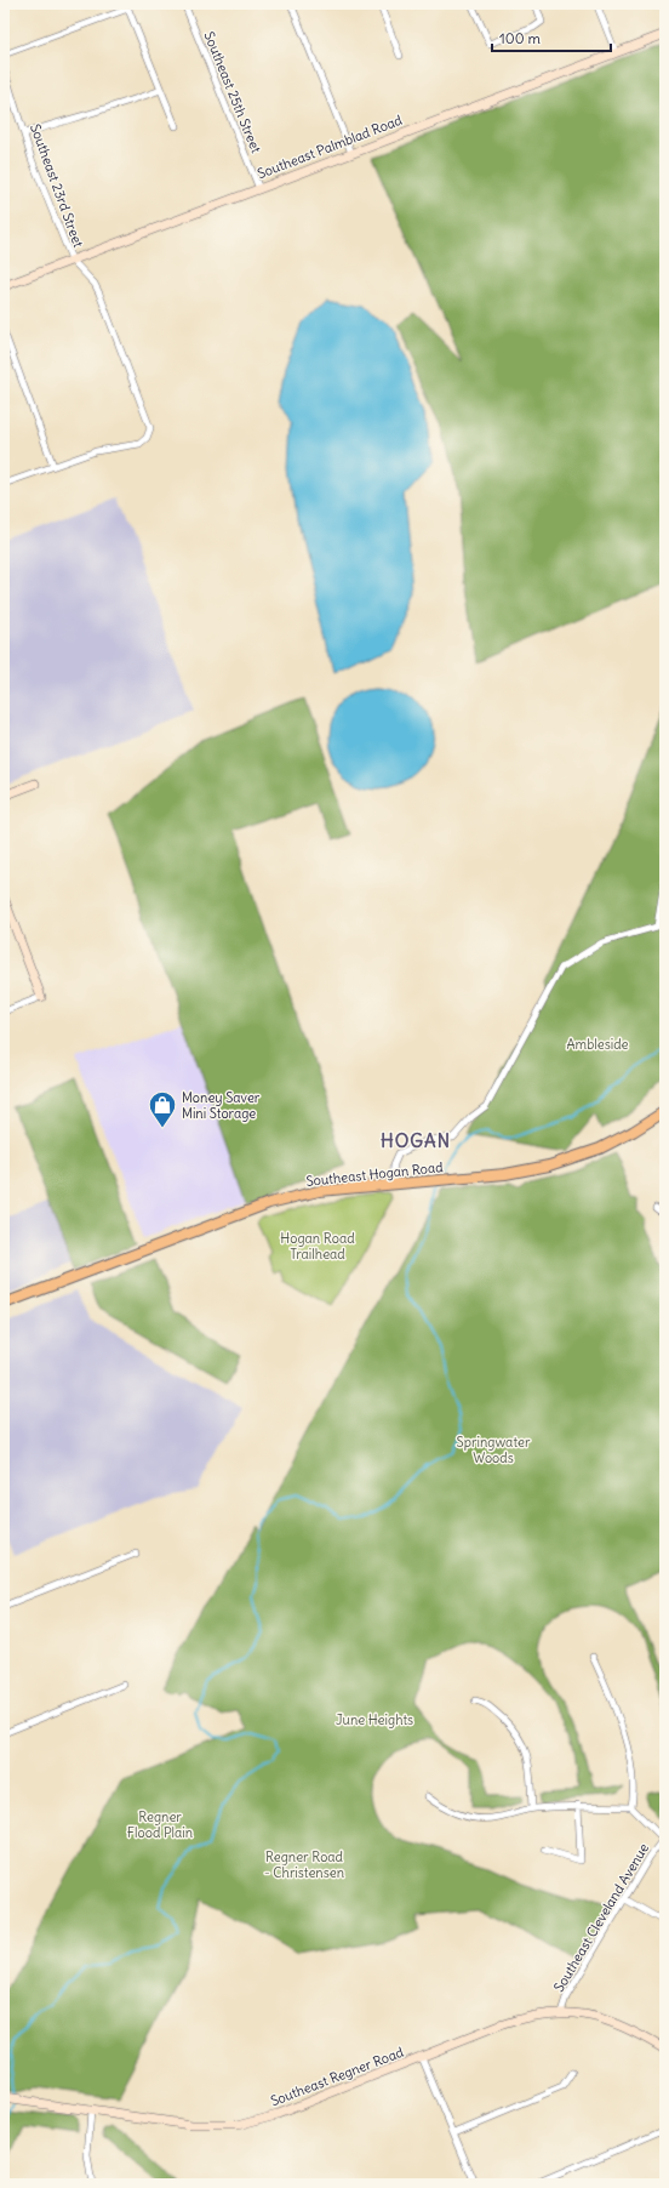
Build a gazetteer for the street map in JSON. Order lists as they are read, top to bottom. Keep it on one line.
{"streets":{"main road":["Southeast Hogan Road"],"street":["Southeast 25th Street","Southeast Palmblad Road","Southeast 23rd Street","Southeast Cleveland Avenue","Southeast Regner Road"]},"crossings":[["Southeast 25th Street","Southeast Palmblad Road"],["Southeast Palmblad Road","Southeast 23rd Street"],["Southeast Cleveland Avenue","Southeast Regner Road"]],"districts":["HOGAN"],"parks":["Ambleside","Hogan Road Trailhead","Springwater Woods","June Heights","Regner Flood Plain","Regner Road - Christensen"],"places":{"shop":["Money Saver Mini Storage"]},"scale_bar":"100 m"}
